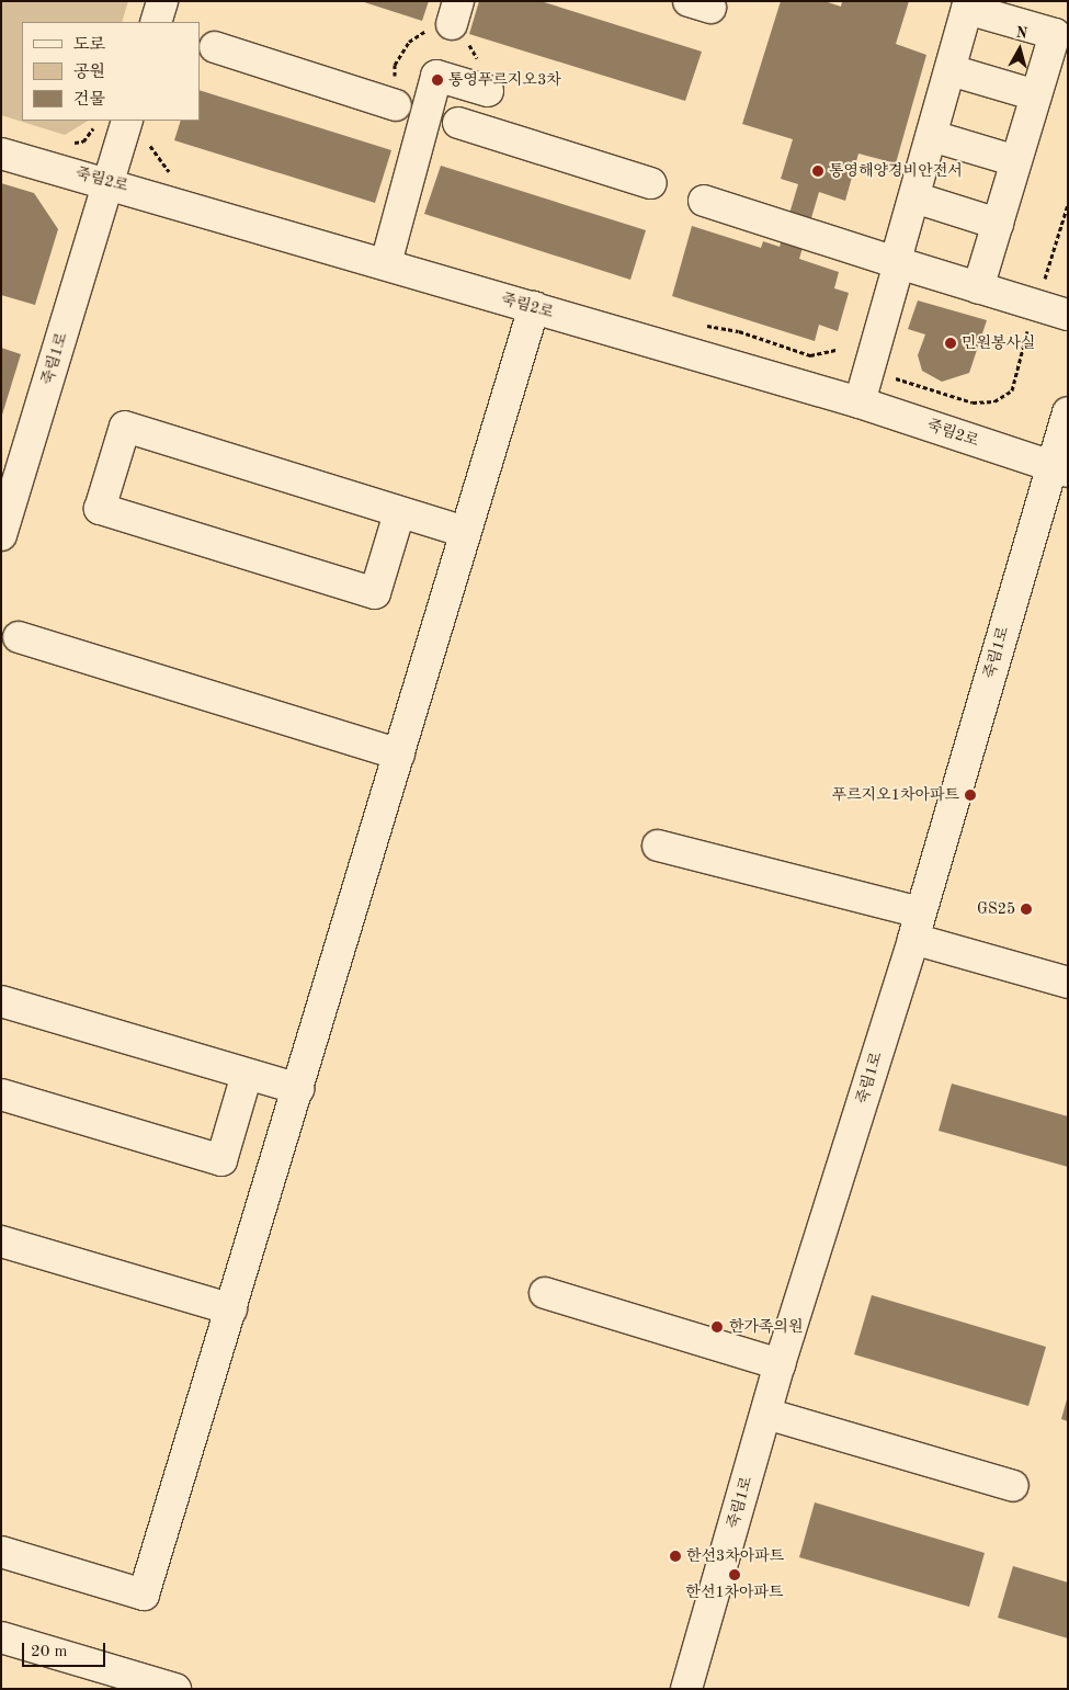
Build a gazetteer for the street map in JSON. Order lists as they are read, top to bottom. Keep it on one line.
{"streets":{"street":["죽림2로","죽림1로"]},"crossings":[["죽림2로","죽림1로"]],"places":["통영푸르지오3차","통영해양경비안전서","민원봉사실","푸르지오1차아파트","GS25","한가족의원","한선3차아파트","한선1차아파트"],"legend":["도로","공원","건물"],"scale_bar":"20 m","north":"top"}
